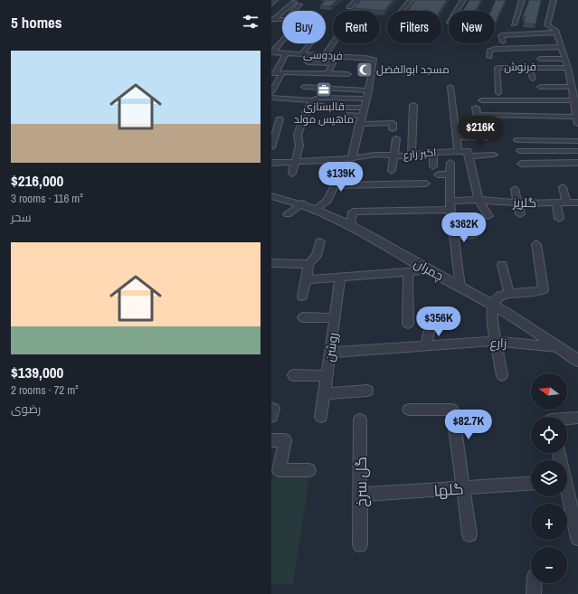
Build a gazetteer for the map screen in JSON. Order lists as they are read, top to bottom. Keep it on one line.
{"streets":{"street":["فردوسی","فرنوش","اکبر زارع","گلریز","چمران","زارع","روشن","گل سرخ","گلها"]},"crossings":[["گلریز","چمران"],["چمران","زارع"],["زارع","روشن"],["گل سرخ","گلها"]],"places":{"mosque":["مسجد ابوالفضل"],"office":["قالبسازی ماهیس مولد"]},"north":"left","page":{"heading":"5 homes","chip":["Buy","Rent","Filters","New"],"list":[{"name":"$216,000","note":"3 rooms · 116 m² · سحر"},{"name":"$139,000","note":"2 rooms · 72 m² · رضوی"}],"price":["$216K","$139K","$362K","$356K","$82.7K"],"map_buttons":["+","−"]}}
